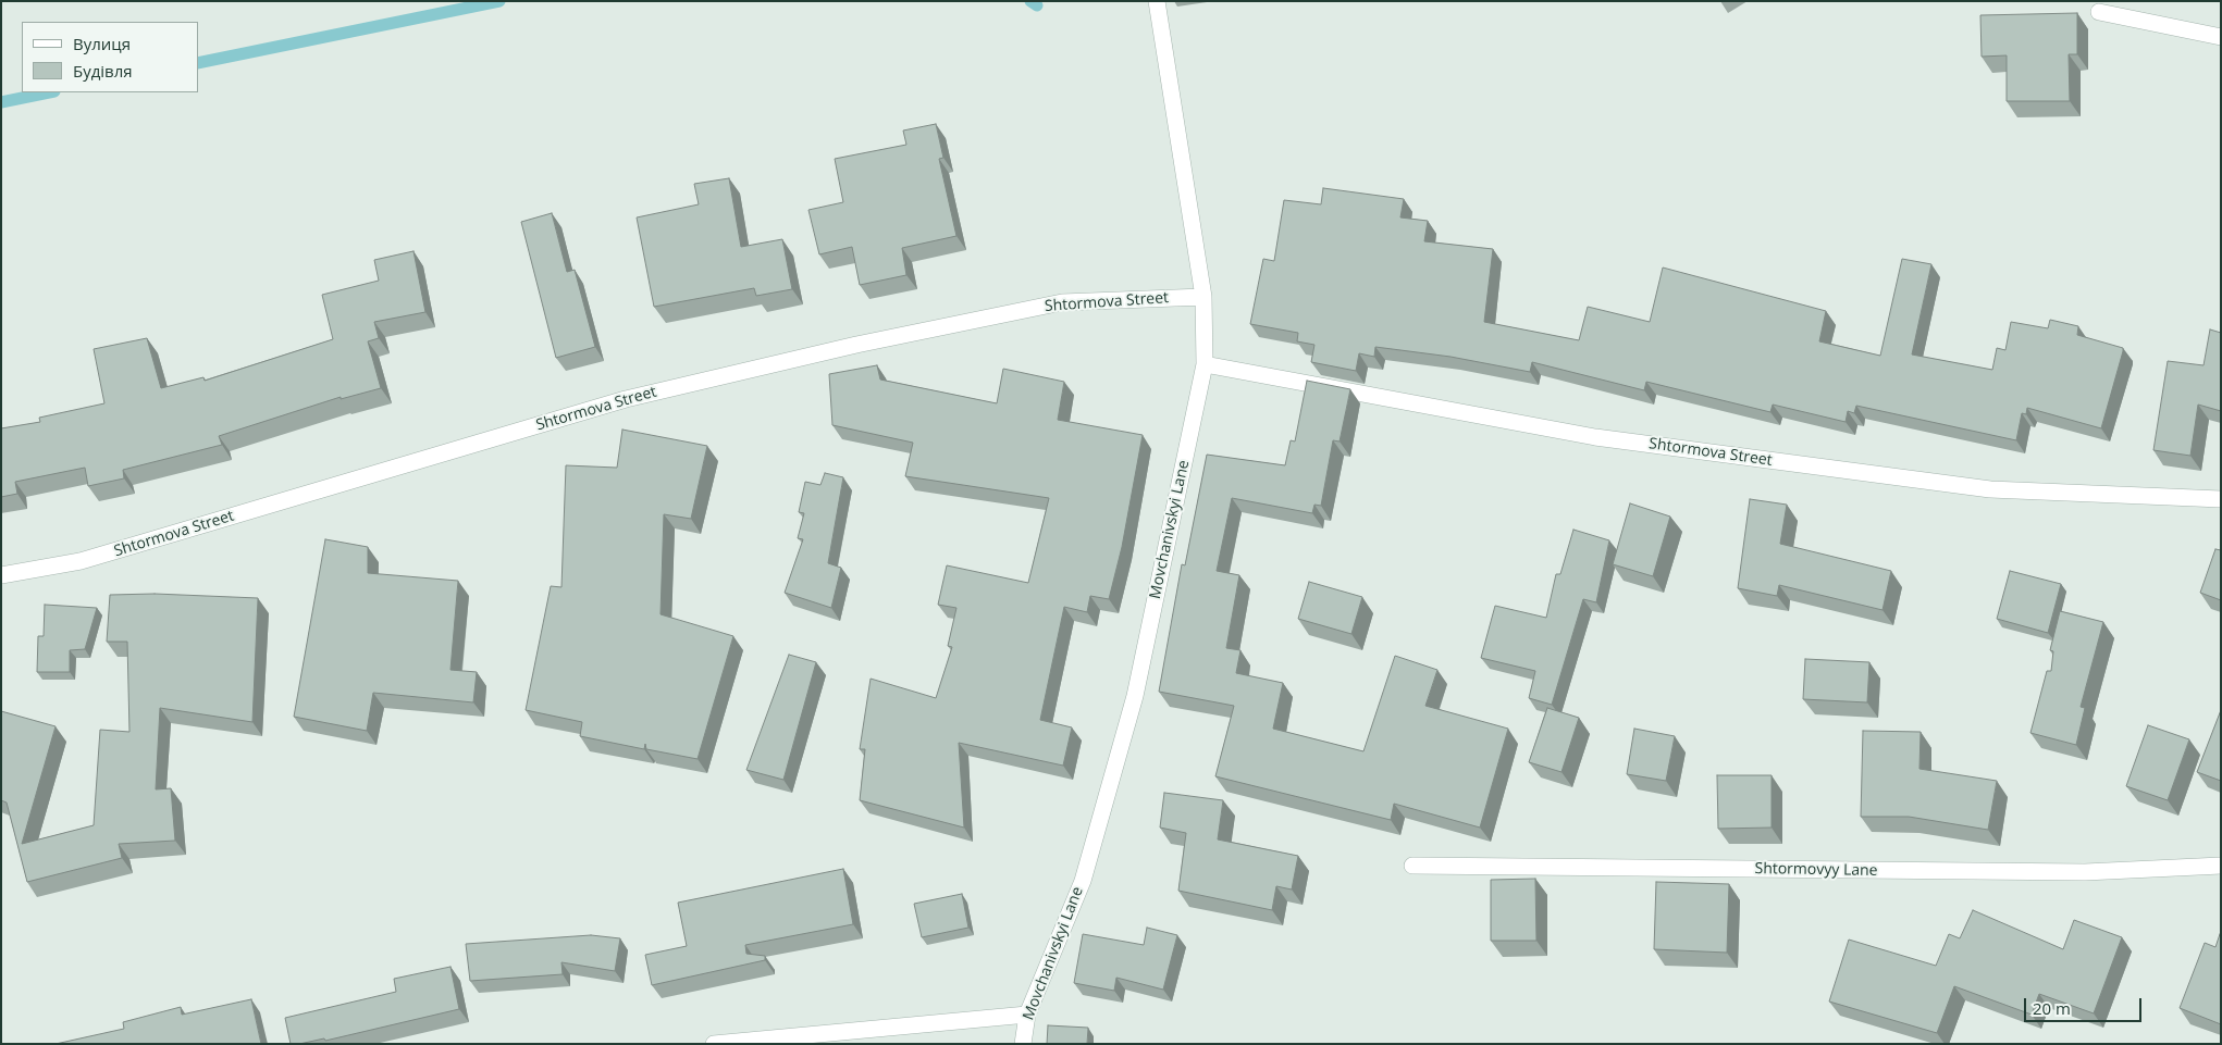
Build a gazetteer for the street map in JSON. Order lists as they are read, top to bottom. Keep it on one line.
{"streets":{"street":["Shtormova Street","Movchanivskyi Lane","Shtormovyy Lane"]},"crossings":[["Shtormova Street","Movchanivskyi Lane"]],"legend":["Вулиця","Будівля"],"scale_bar":"20 m"}
